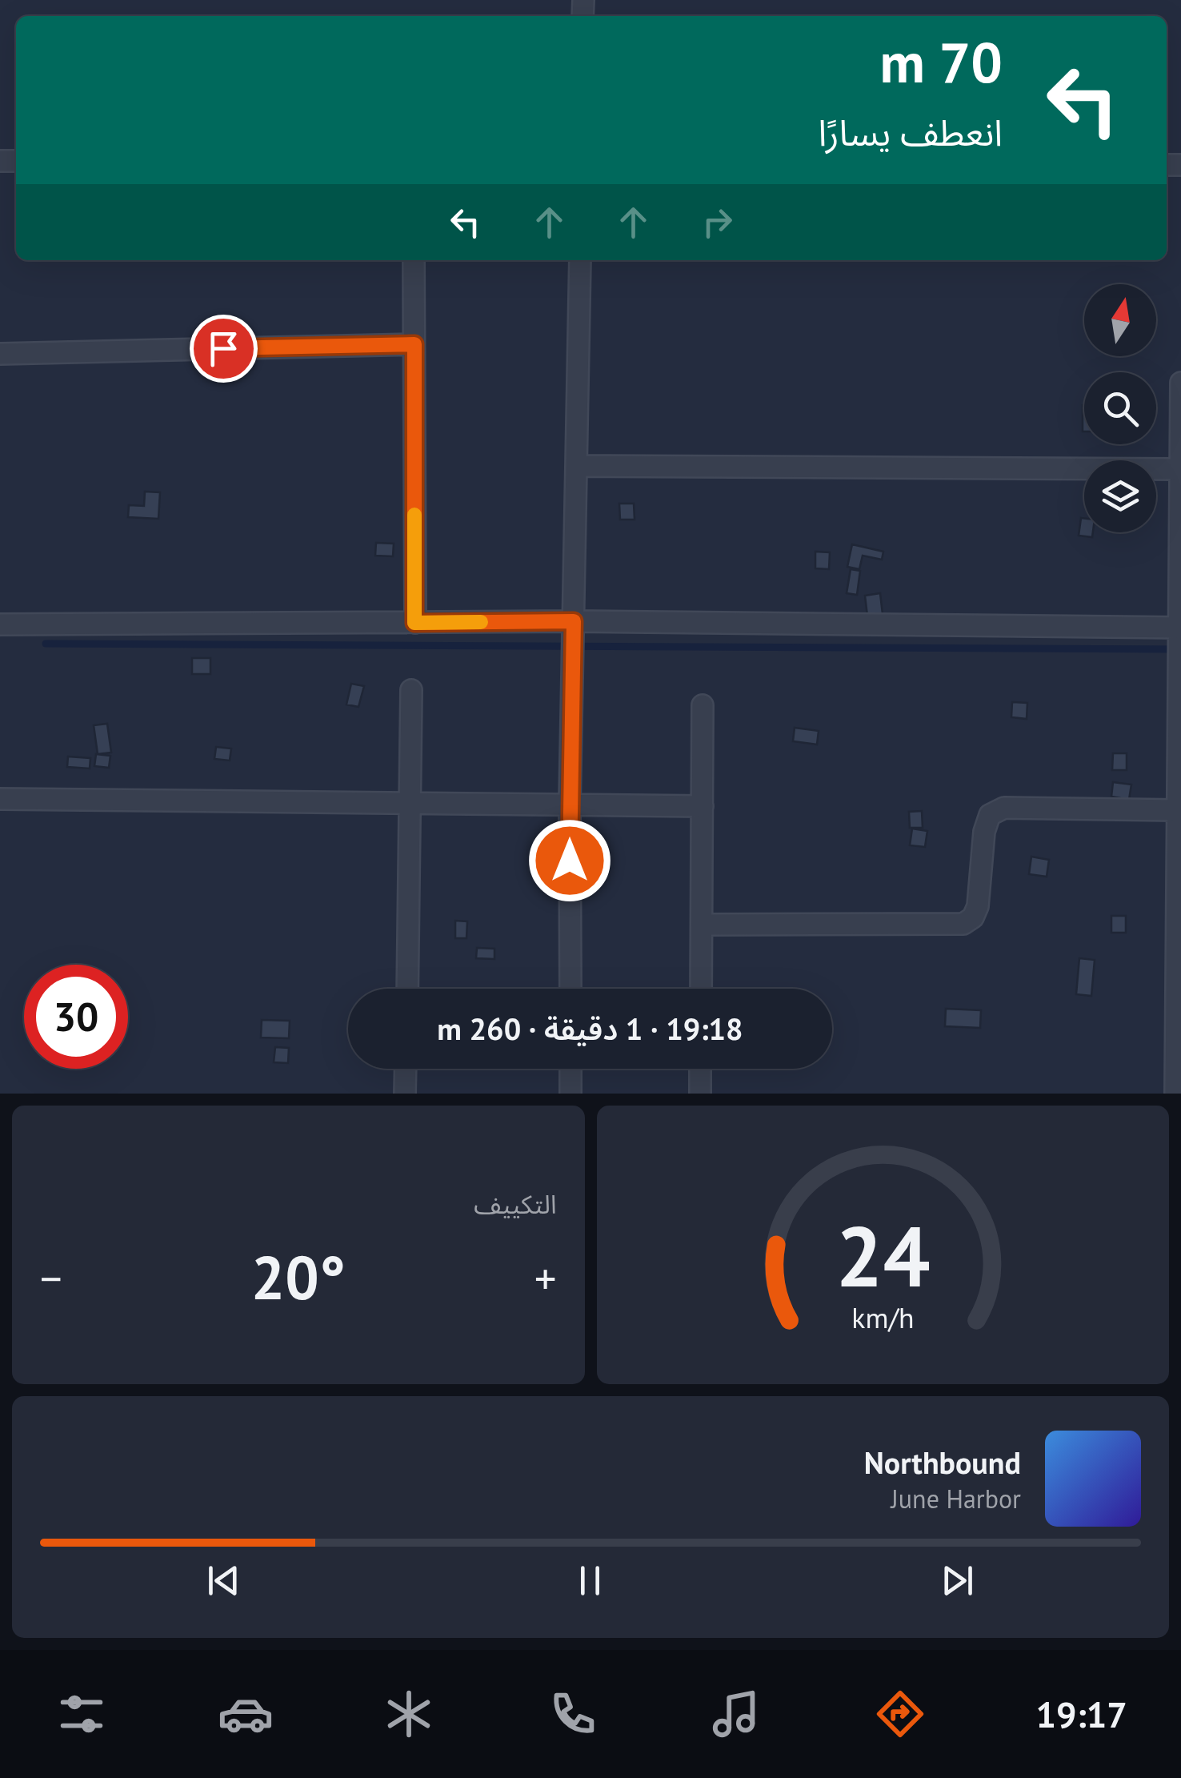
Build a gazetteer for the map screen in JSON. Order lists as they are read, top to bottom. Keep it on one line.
{"north":"top","page":{"turn":["70 m","انعطف يسارًا"],"limit":"30","trip":"19:18 · 1 دقيقة · 260 m","tile":"التكييف","heat":["−","20°","+"],"song":["Northbound","June Harbor"],"tabs":"19:17","gauge":["24","km/h"]}}
